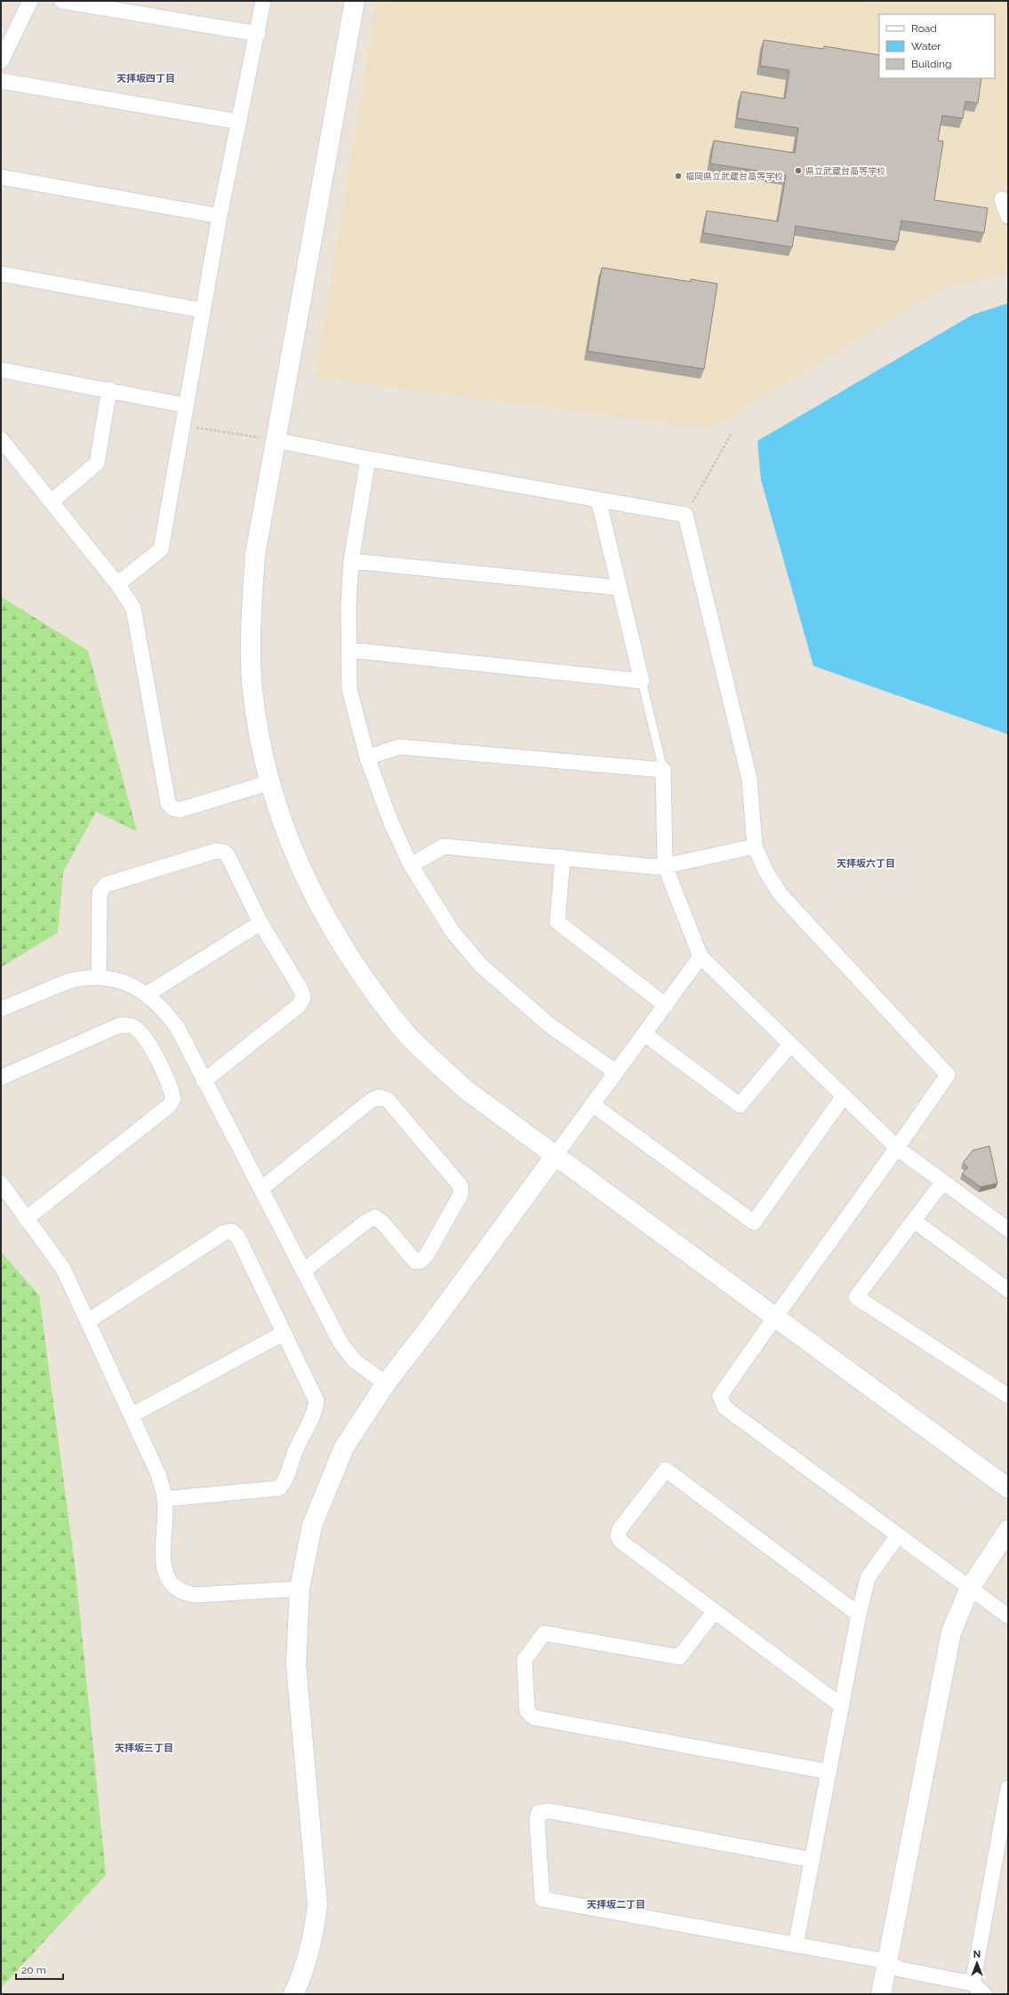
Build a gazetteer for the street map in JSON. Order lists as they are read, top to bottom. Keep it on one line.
{"districts":["天拝坂四丁目","天拝坂六丁目","天拝坂三丁目","天拝坂二丁目"],"places":["県立武蔵台高等学校","福岡県立武蔵台高等学校"],"legend":["Road","Water","Building"],"scale_bar":"20 m","north":"top"}
